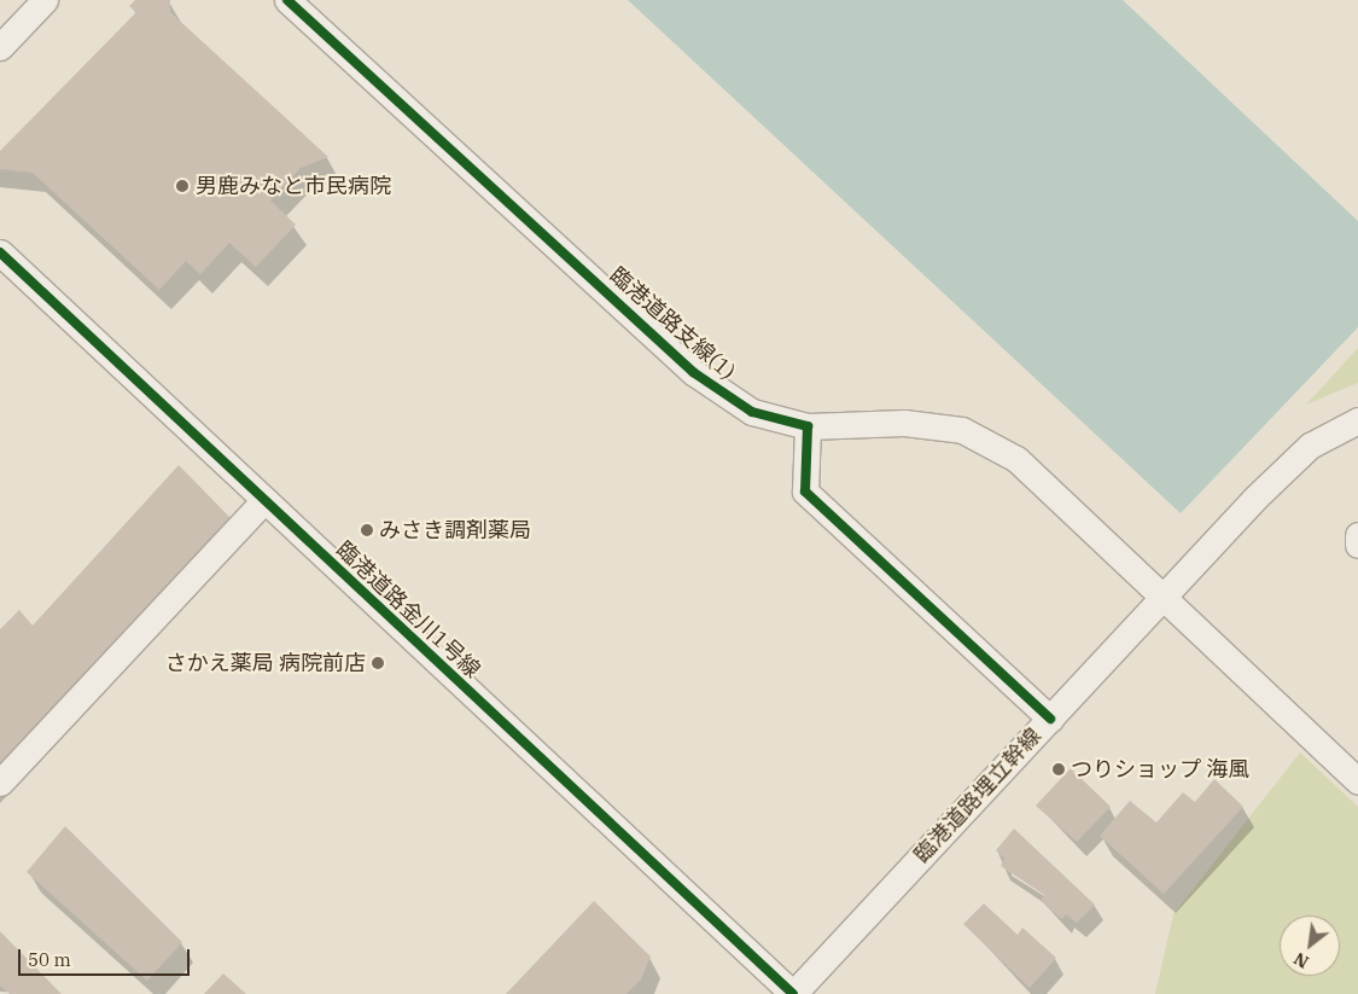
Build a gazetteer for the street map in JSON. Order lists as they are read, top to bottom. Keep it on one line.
{"streets":{"street":["臨港道路支線(1)","臨港道路金川1号線","臨港道路埋立幹線"]},"crossings":[["臨港道路支線(1)","臨港道路埋立幹線"],["臨港道路金川1号線","臨港道路埋立幹線"]],"places":["男鹿みなと市民病院","みさき調剤薬局","さかえ薬局 病院前店","つりショップ 海風"],"scale_bar":"50 m","north":"bottom left"}
